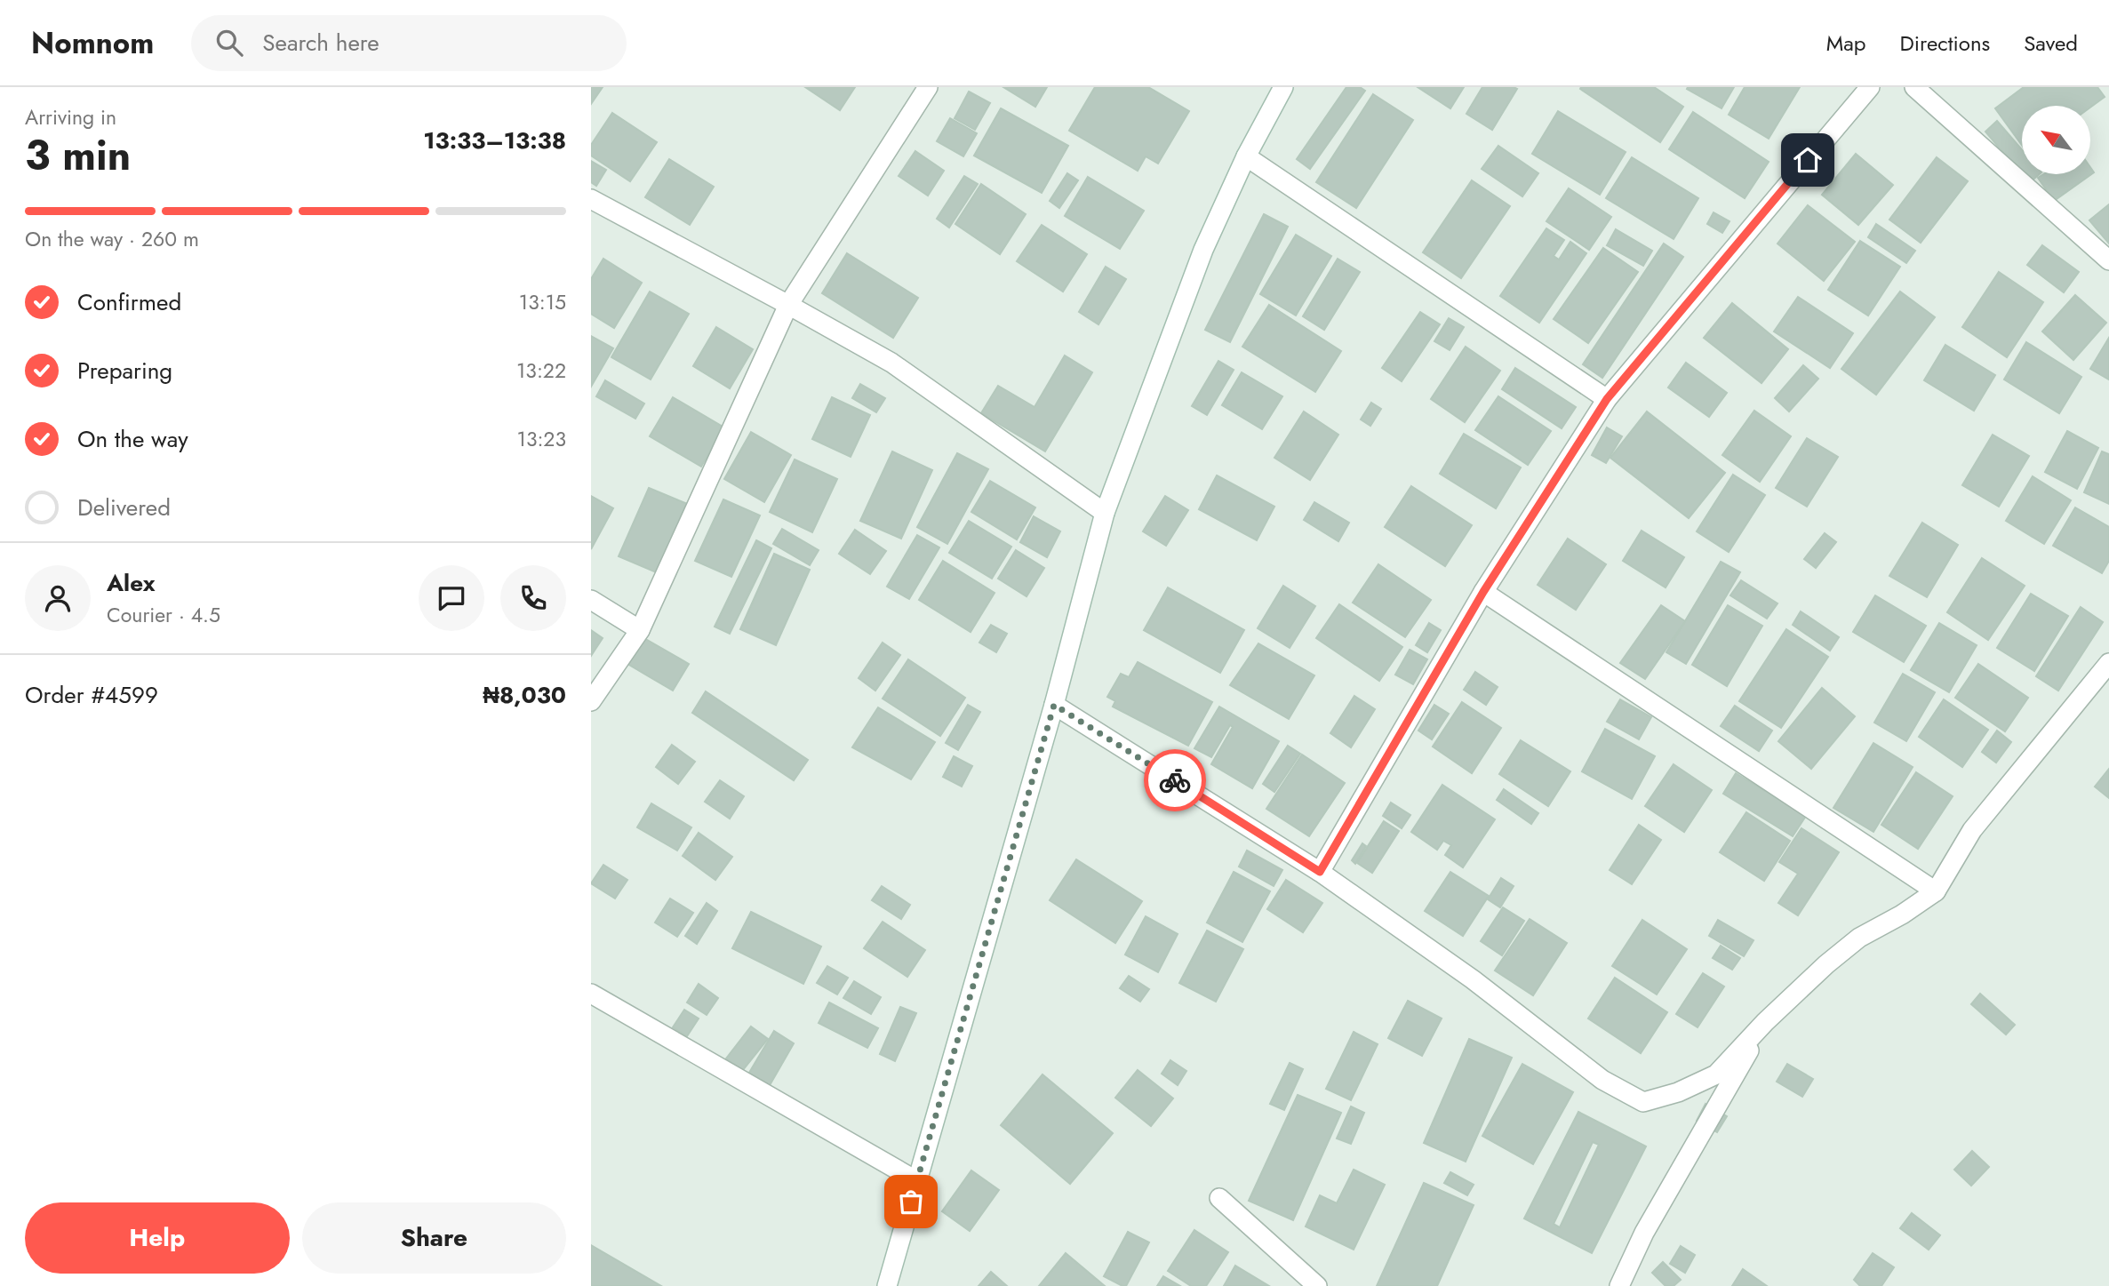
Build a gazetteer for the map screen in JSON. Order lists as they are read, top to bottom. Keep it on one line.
{"north":"top left","page":{"header":"Nomnom","search":"Search here","nav":["Map","Directions","Saved"],"heading":["3 min","Arriving in","13:33–13:38"],"panel":["Alex","Courier · 4.5","Order #4599","₦8,030"],"bar":"On the way · 260 m","list":[["Confirmed","13:15"],["Preparing","13:22"],["On the way","13:23"],"Delivered"],"buttons":["Help","Share"]}}
